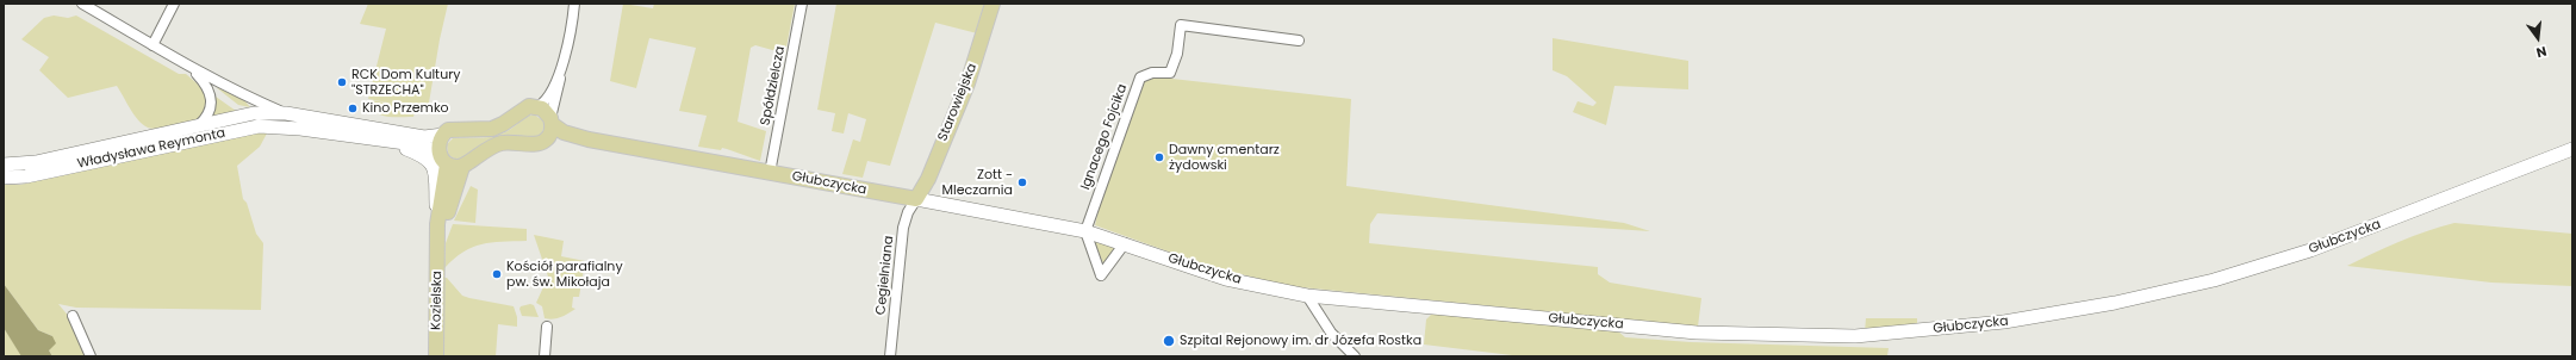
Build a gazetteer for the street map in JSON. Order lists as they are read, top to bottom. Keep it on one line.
{"streets":{"main road":["Starowiejska","Władysława Reymonta","Głubczycka","Kozielska"],"street":["Spółdzielcza","Ignacego Fojcika","Cegielniana"]},"crossings":[["Spółdzielcza","Głubczycka"],["Starowiejska","Głubczycka"],["Starowiejska","Cegielniana"],["Ignacego Fojcika","Głubczycka"],["Władysława Reymonta","Kozielska"],["Głubczycka","Cegielniana"],["Głubczycka","Kozielska"]],"places":["RCK Dom Kultury \"STRZECHA\"","Kino Przemko","Dawny cmentarz żydowski","Zott - Mleczarnia","Kościół parafialny pw. św. Mikołaja","Szpital Rejonowy im. dr Józefa Rostka"],"north":"bottom"}
